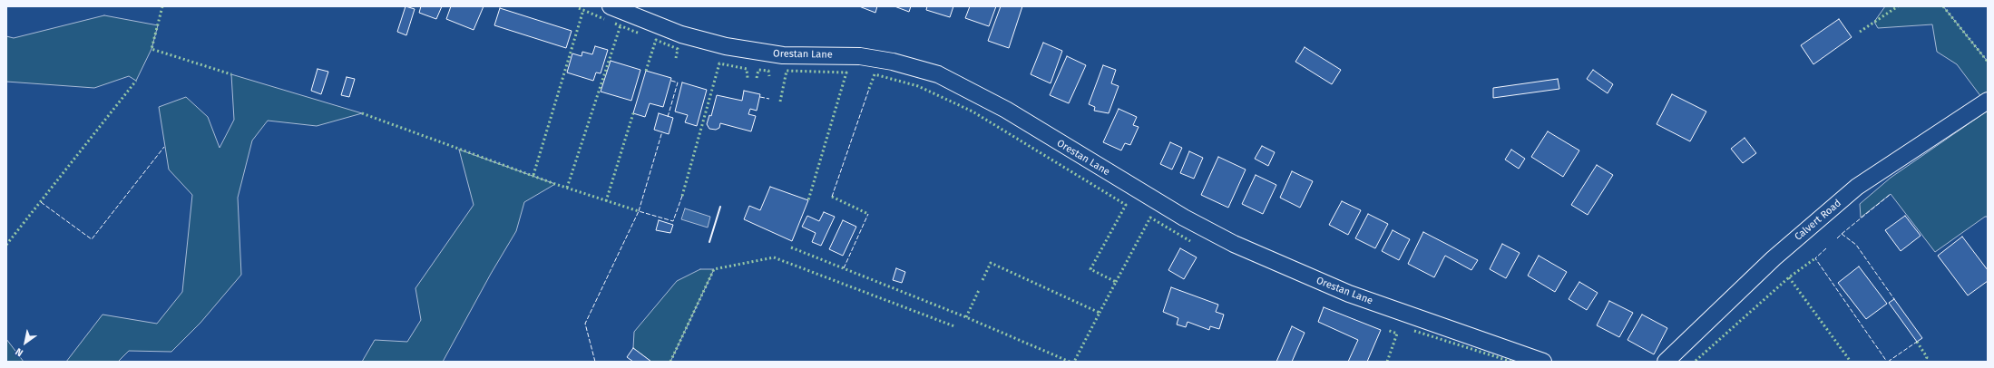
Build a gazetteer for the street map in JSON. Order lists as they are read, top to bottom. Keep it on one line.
{"streets":{"street":["Orestan Lane","Calvert Road"]},"north":"bottom left"}
